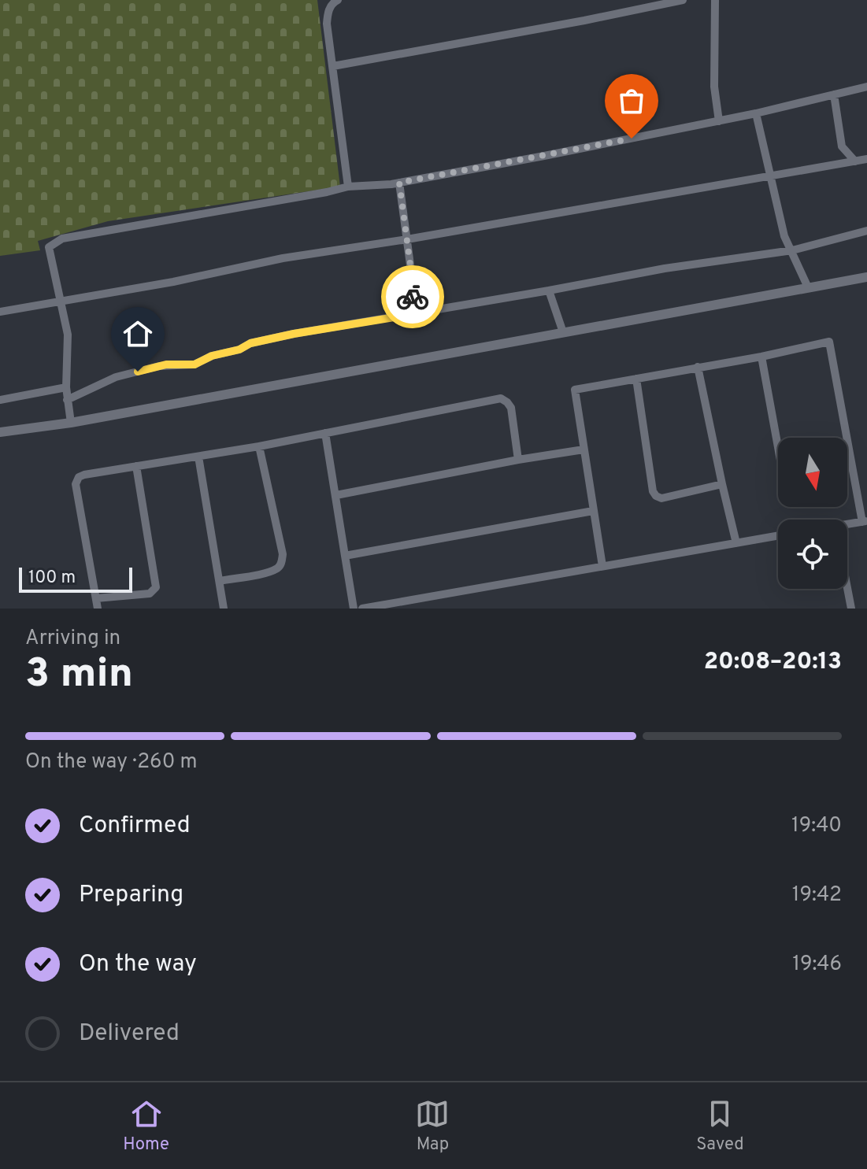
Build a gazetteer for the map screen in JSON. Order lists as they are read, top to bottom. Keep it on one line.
{"scale_bar":"100 m","north":"bottom","page":{"scale":"100 m","heading":["3 min","Arriving in","20:08–20:13"],"bar":"On the way · 260 m","list":[["Confirmed","19:40"],["Preparing","19:42"],["On the way","19:46"],"Delivered"],"tabs":["Home","Map","Saved"]}}
